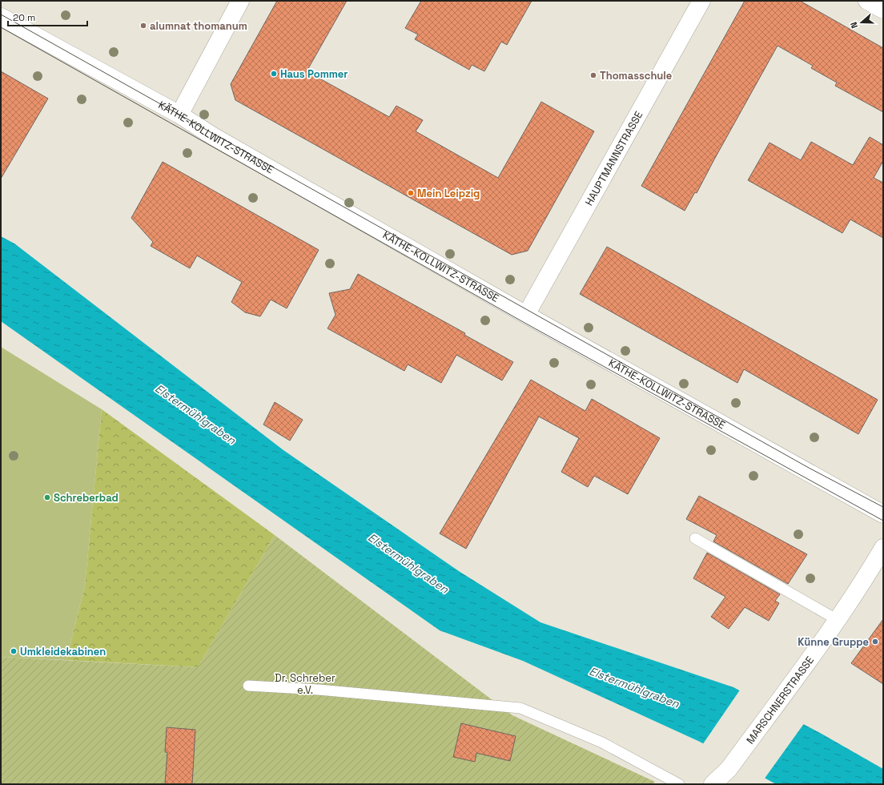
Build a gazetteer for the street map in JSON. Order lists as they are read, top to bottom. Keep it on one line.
{"streets":{"main road":["KÄTHE-KOLLWITZ-STRASSE","HAUPTMANNSTRASSE","MARSCHNERSTRASSE"]},"crossings":[["KÄTHE-KOLLWITZ-STRASSE","HAUPTMANNSTRASSE"]],"water":["Elstermühlgraben"],"parks":["Dr. Schreber e.V."],"places":["alumnat thomanum","Haus Pommer","Thomasschule","Mein Leipzig","Schreberbad","Künne Gruppe","Umkleidekabinen"],"scale_bar":"20 m","north":"left"}
